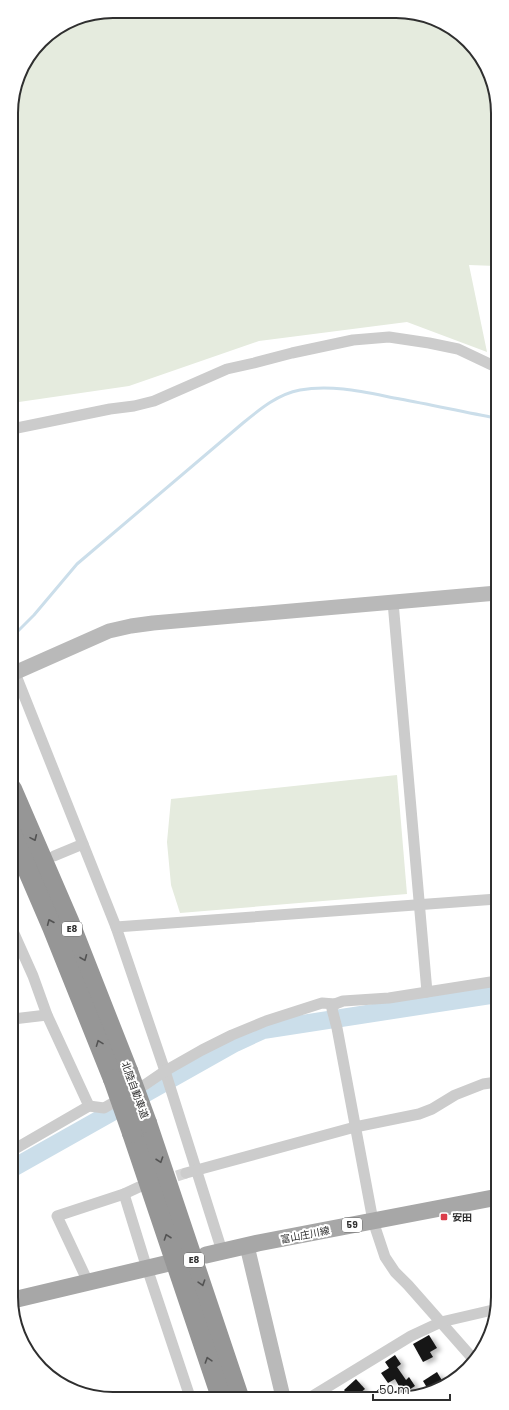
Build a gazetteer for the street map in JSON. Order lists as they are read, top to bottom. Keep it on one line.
{"streets":{"highway":["E8","北陸自動車道"],"main road":["59","富山庄川線"]},"places":{"transit":["安田"]},"scale_bar":"50 m"}
